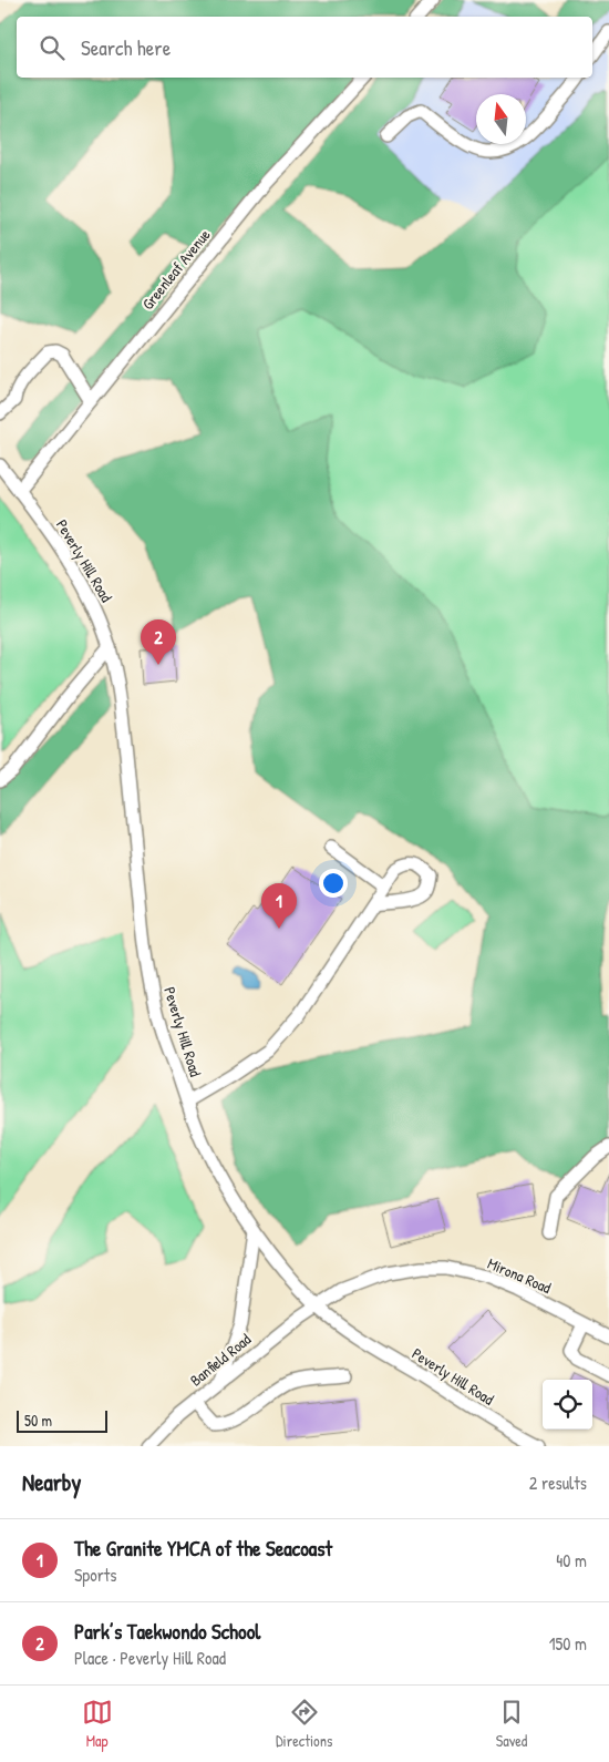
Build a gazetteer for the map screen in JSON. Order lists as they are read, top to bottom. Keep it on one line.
{"streets":{"street":["Greenleaf Avenue","Peverly Hill Road","Mirona Road","Banfield Road"]},"crossings":[["Greenleaf Avenue","Peverly Hill Road"],["Peverly Hill Road","Mirona Road"],["Peverly Hill Road","Banfield Road"],["Mirona Road","Banfield Road"]],"scale_bar":"50 m","north":"top","page":{"search":"Search here","pins":["2","1"],"scale":"50 m","heading":["Nearby","2 results"],"list":[{"mark":"1","name":"The Granite YMCA of the Seacoast","note":"Sports","value":"40 m"},{"mark":"2","name":"Park’s Taekwondo School","note":"Place · Peverly Hill Road","value":"150 m"}],"nav":["Map","Directions","Saved"]}}
